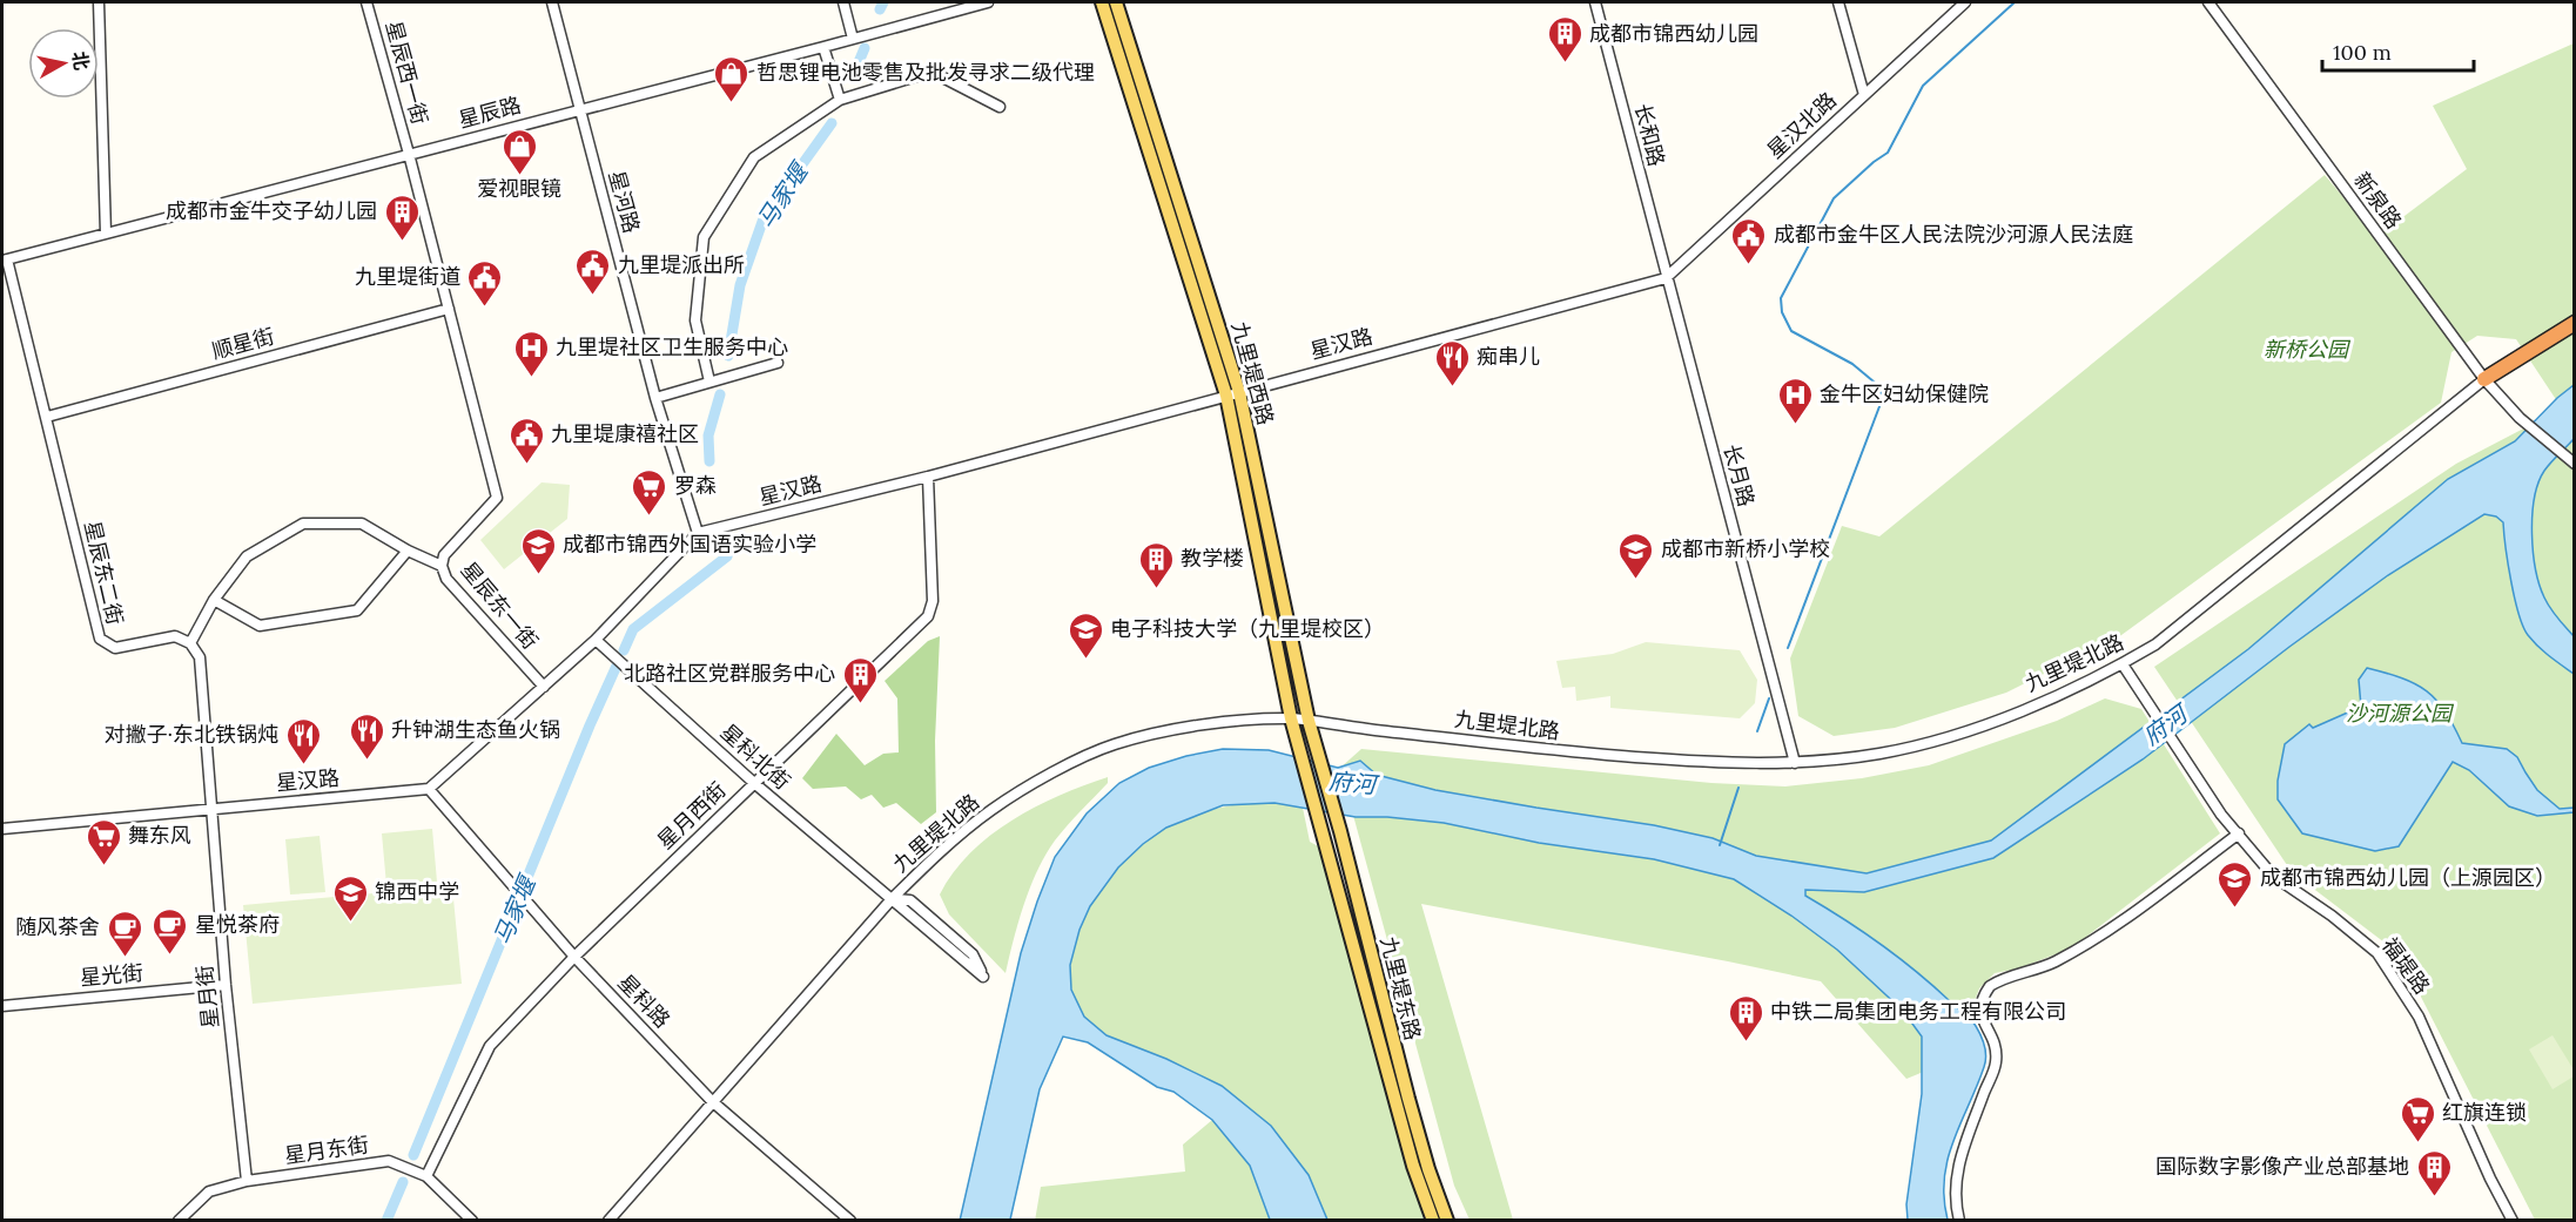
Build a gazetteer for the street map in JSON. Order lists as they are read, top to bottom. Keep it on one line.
{"streets":{"main road":["九里堤西路","九里堤东路"],"street":["星辰西一街","星辰路","星汉北路","长和路","新泉路","星河路","顺星街","星汉路","长月路","星辰东二街","星辰东一街","九里堤北路","星科北街","星月西街","福堤路","星光街","星月街","星科路","星月东街"]},"crossings":[["星辰西一街","星辰路"],["星辰西一街","星辰东一街"],["星辰路","星河路"],["星辰路","星辰东二街"],["星辰路","星辰东一街"],["星汉北路","长和路"],["星汉北路","星汉路"],["星汉北路","长月路"],["长和路","星汉路"],["长和路","长月路"],["新泉路","九里堤北路"],["星河路","星汉路"],["顺星街","星辰东二街"],["顺星街","星辰东一街"],["星汉路","九里堤西路"],["星汉路","长月路"],["星汉路","星月西街"],["星汉路","星月街"],["星汉路","星科路"],["九里堤西路","九里堤北路"],["九里堤西路","九里堤东路"],["长月路","九里堤北路"],["九里堤北路","星科北街"],["九里堤北路","福堤路"],["九里堤北路","星科路"],["星科北街","星月西街"],["星月西街","星科路"],["星月西街","星月东街"],["星光街","星月街"],["星月街","星月东街"]],"water":["马家堰","府河"],"parks":["新桥公园","沙河源公园"],"places":{"building":["成都市锦西幼儿园","成都市金牛交子幼儿园","教学楼","北路社区党群服务中心","中铁二局集团电务工程有限公司","国际数字影像产业总部基地"],"shop":["哲思锂电池零售及批发寻求二级代理","爱视眼镜"],"public building":["成都市金牛区人民法院沙河源人民法庭","九里堤派出所","九里堤街道","九里堤康禧社区"],"hospital":["九里堤社区卫生服务中心","金牛区妇幼保健院"],"restaurant":["痴串儿","升钟湖生态鱼火锅","对撇子·东北铁锅炖"],"supermarket":["罗森","舞东风","红旗连锁"],"school or university":["成都市锦西外国语实验小学","成都市新桥小学校","电子科技大学（九里堤校区）","成都市锦西幼儿园（上源园区）","锦西中学"],"cafe":["星悦茶府","随风茶舍"]},"scale_bar":"100 m","north":"right"}
